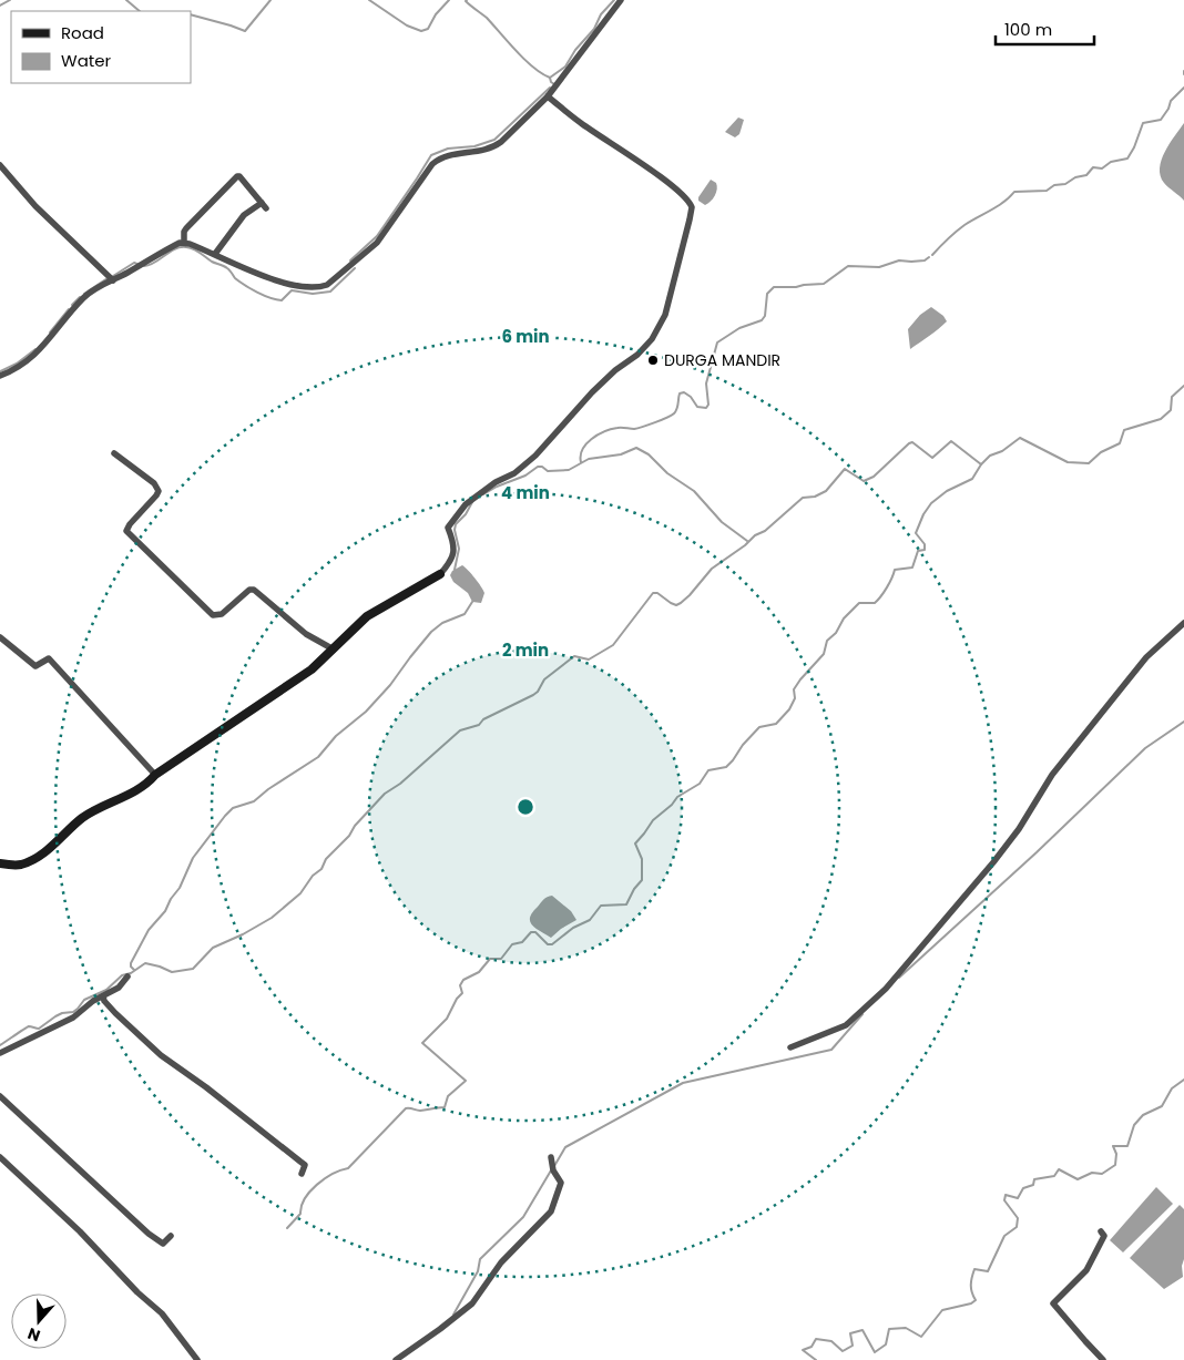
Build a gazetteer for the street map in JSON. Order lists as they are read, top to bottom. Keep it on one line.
{"places":["DURGA MANDIR"],"legend":["Road","Water"],"scale_bar":"100 m","north":"bottom","rings":["6 min","4 min","2 min"]}
